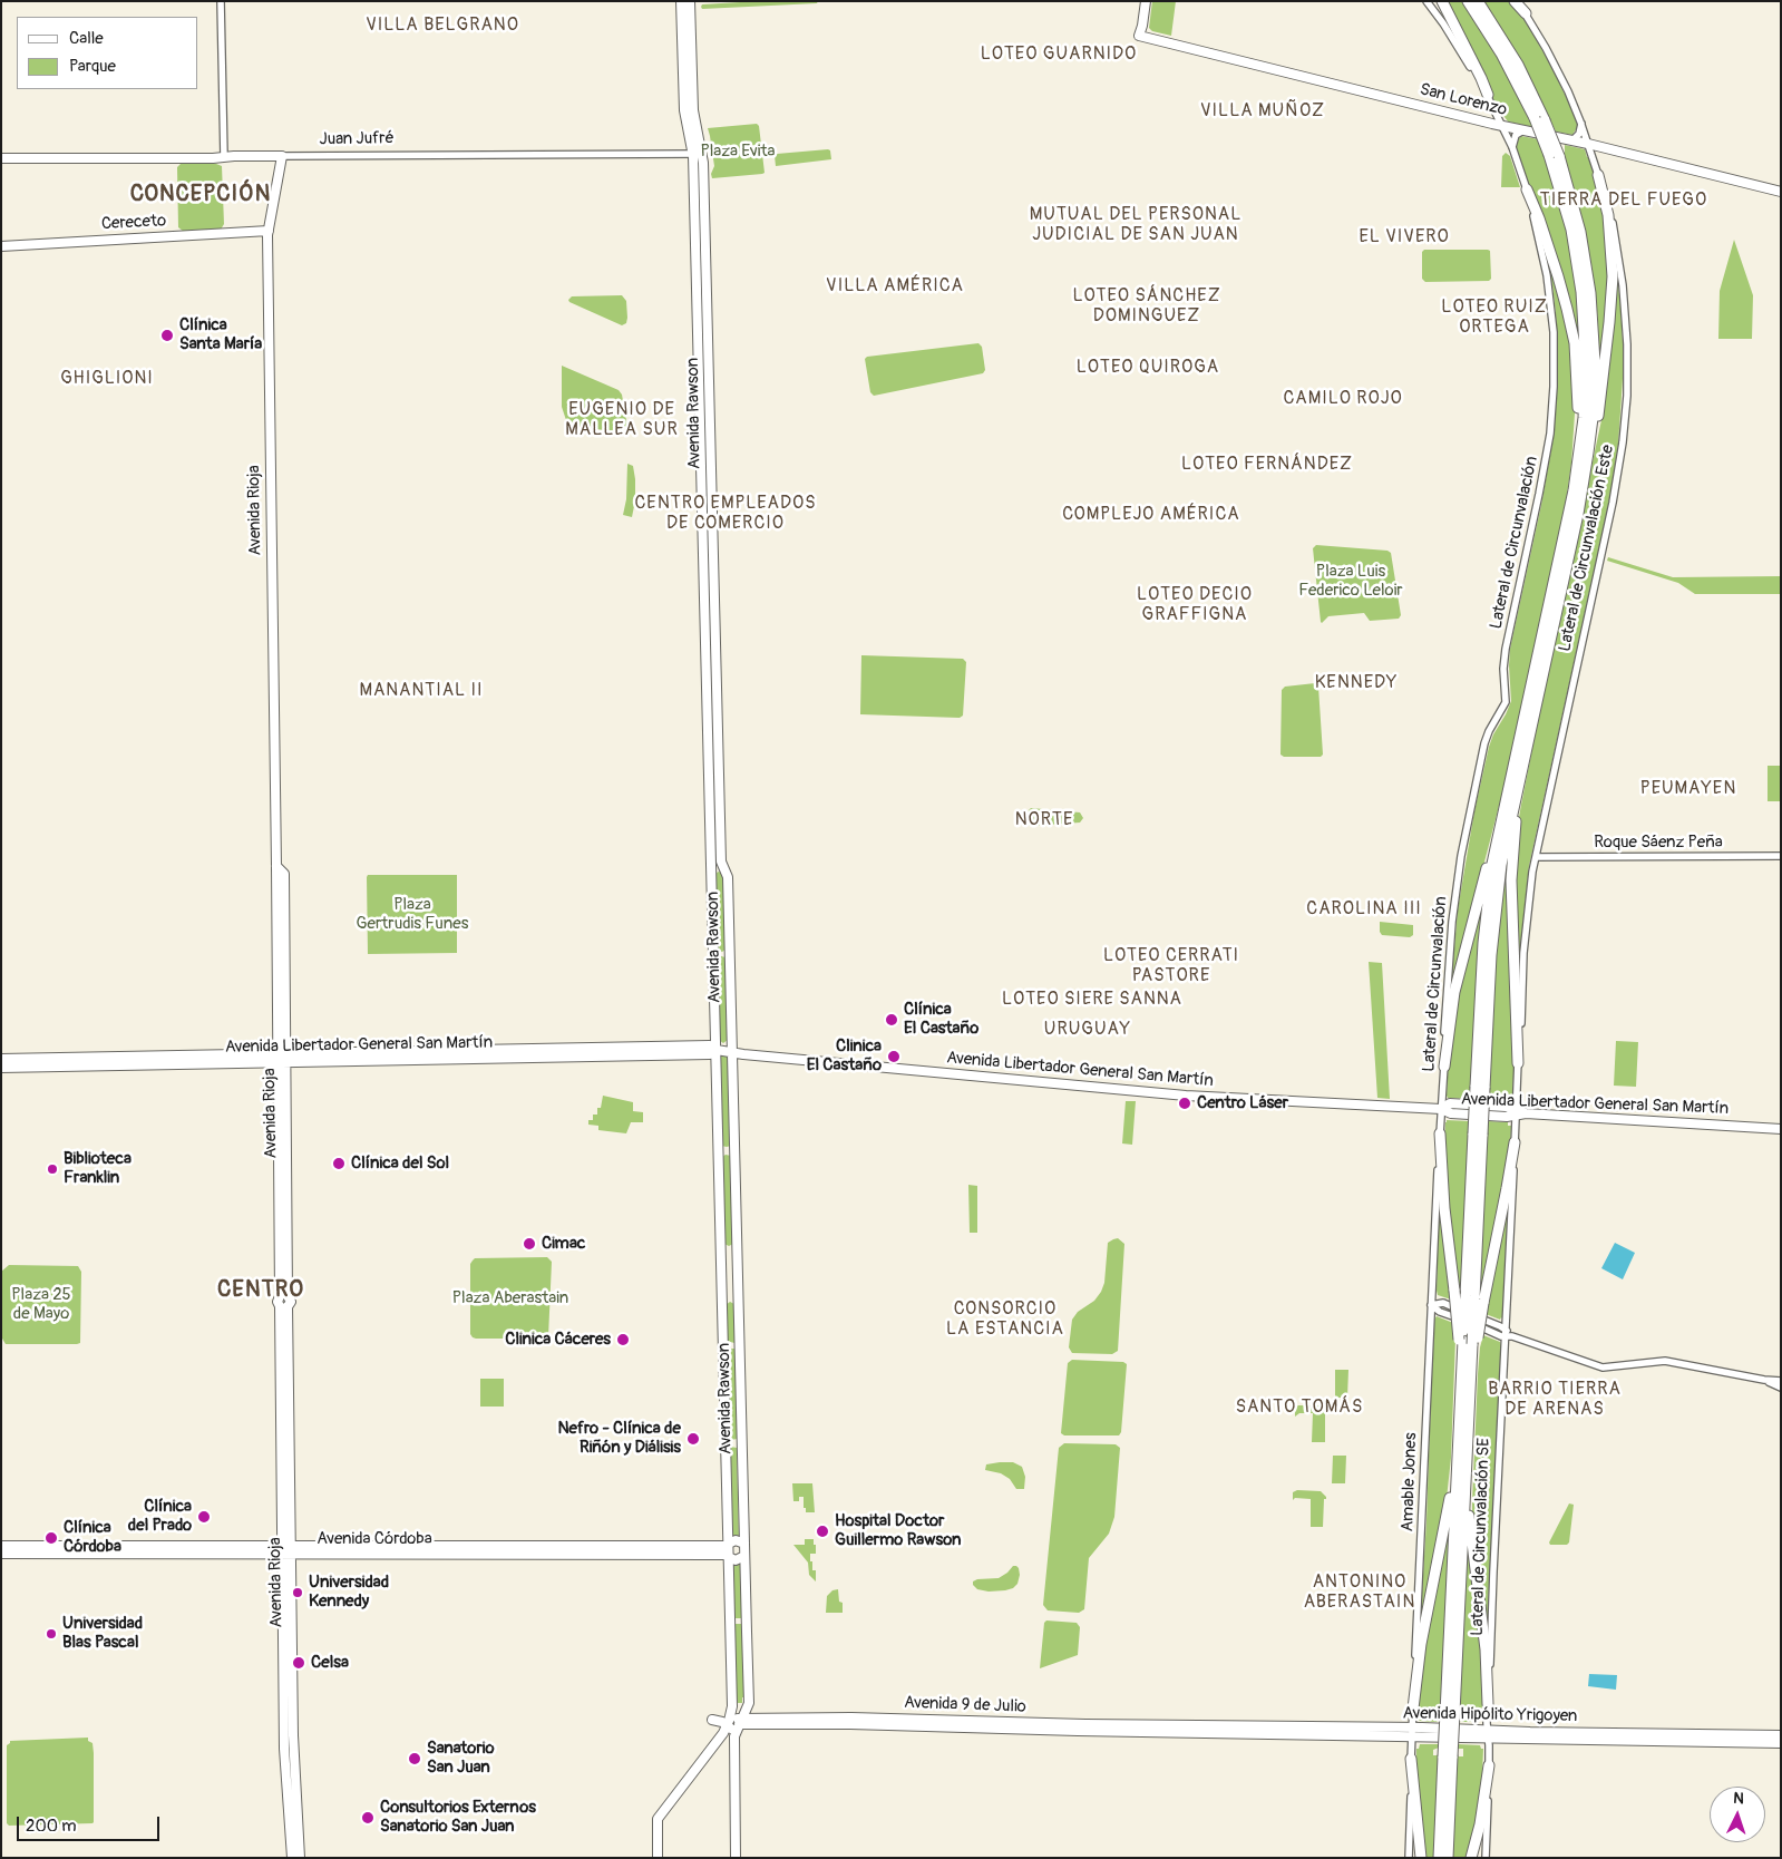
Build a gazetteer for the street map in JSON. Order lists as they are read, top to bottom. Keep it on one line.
{"streets":{"main road":["San Lorenzo","Juan Jufré","Cereceto","Avenida Rawson","Avenida Rioja","Avenida Libertador General San Martín","Avenida Córdoba","Avenida 9 de Julio","Avenida Hipólito Yrigoyen"],"street":["Lateral de Circunvalación","Lateral de Circunvalación Este","Roque Sáenz Peña","Amable Jones","Lateral de Circunvalación SE"]},"crossings":[["San Lorenzo","Lateral de Circunvalación"],["San Lorenzo","Lateral de Circunvalación Este"],["Juan Jufré","Avenida Rawson"],["Juan Jufré","Avenida Rioja"],["Cereceto","Avenida Rioja"],["Avenida Rawson","Avenida Libertador General San Martín"],["Avenida Rawson","Avenida Córdoba"],["Avenida Rawson","Avenida 9 de Julio"],["Avenida Rioja","Avenida Libertador General San Martín"],["Avenida Rioja","Avenida Córdoba"],["Lateral de Circunvalación","Avenida Libertador General San Martín"],["Lateral de Circunvalación","Amable Jones"],["Lateral de Circunvalación Este","Roque Sáenz Peña"],["Lateral de Circunvalación Este","Avenida Libertador General San Martín"],["Lateral de Circunvalación Este","Lateral de Circunvalación SE"],["Avenida Libertador General San Martín","Amable Jones"],["Avenida Libertador General San Martín","Lateral de Circunvalación SE"],["Amable Jones","Avenida Hipólito Yrigoyen"],["Lateral de Circunvalación SE","Avenida Hipólito Yrigoyen"],["Avenida 9 de Julio","Avenida Hipólito Yrigoyen"]],"districts":["VILLA BELGRANO","LOTEO GUARNIDO","VILLA MUÑOZ","CONCEPCIÓN","TIERRA DEL FUEGO","MUTUAL DEL PERSONAL JUDICIAL DE SAN JUAN","EL VIVERO","VILLA AMÉRICA","LOTEO SÁNCHEZ DOMINGUEZ","LOTEO RUIZ ORTEGA","LOTEO QUIROGA","GHIGLIONI","CAMILO ROJO","EUGENIO DE MALLEA SUR","LOTEO FERNÁNDEZ","CENTRO EMPLEADOS DE COMERCIO","COMPLEJO AMÉRICA","LOTEO DECIO GRAFFIGNA","KENNEDY","MANANTIAL II","PEUMAYEN","NORTE","CAROLINA III","LOTEO CERRATI PASTORE","LOTEO SIERE SANNA","URUGUAY","CENTRO","CONSORCIO LA ESTANCIA","BARRIO TIERRA DE ARENAS","SANTO TOMÁS","ANTONINO ABERASTAIN"],"parks":["Plaza Evita","Plaza Luis Federico Leloir","Plaza Gertrudis Funes","Plaza 25 de Mayo","Plaza Aberastain"],"places":["Clínica Santa María","Clínica El Castaño","Clinica El Castaño","Centro Láser","Clínica del Sol","Biblioteca Franklin","Cimac","Clinica Cáceres","Nefro - Clínica de Riñón y Diálisis","Clínica del Prado","Hospital Doctor Guillermo Rawson","Clínica Córdoba","Universidad Kennedy","Universidad Blas Pascal","Celsa","Sanatorio San Juan","Consultorios Externos Sanatorio San Juan"],"legend":["Calle","Parque"],"scale_bar":"200 m","north":"top"}
